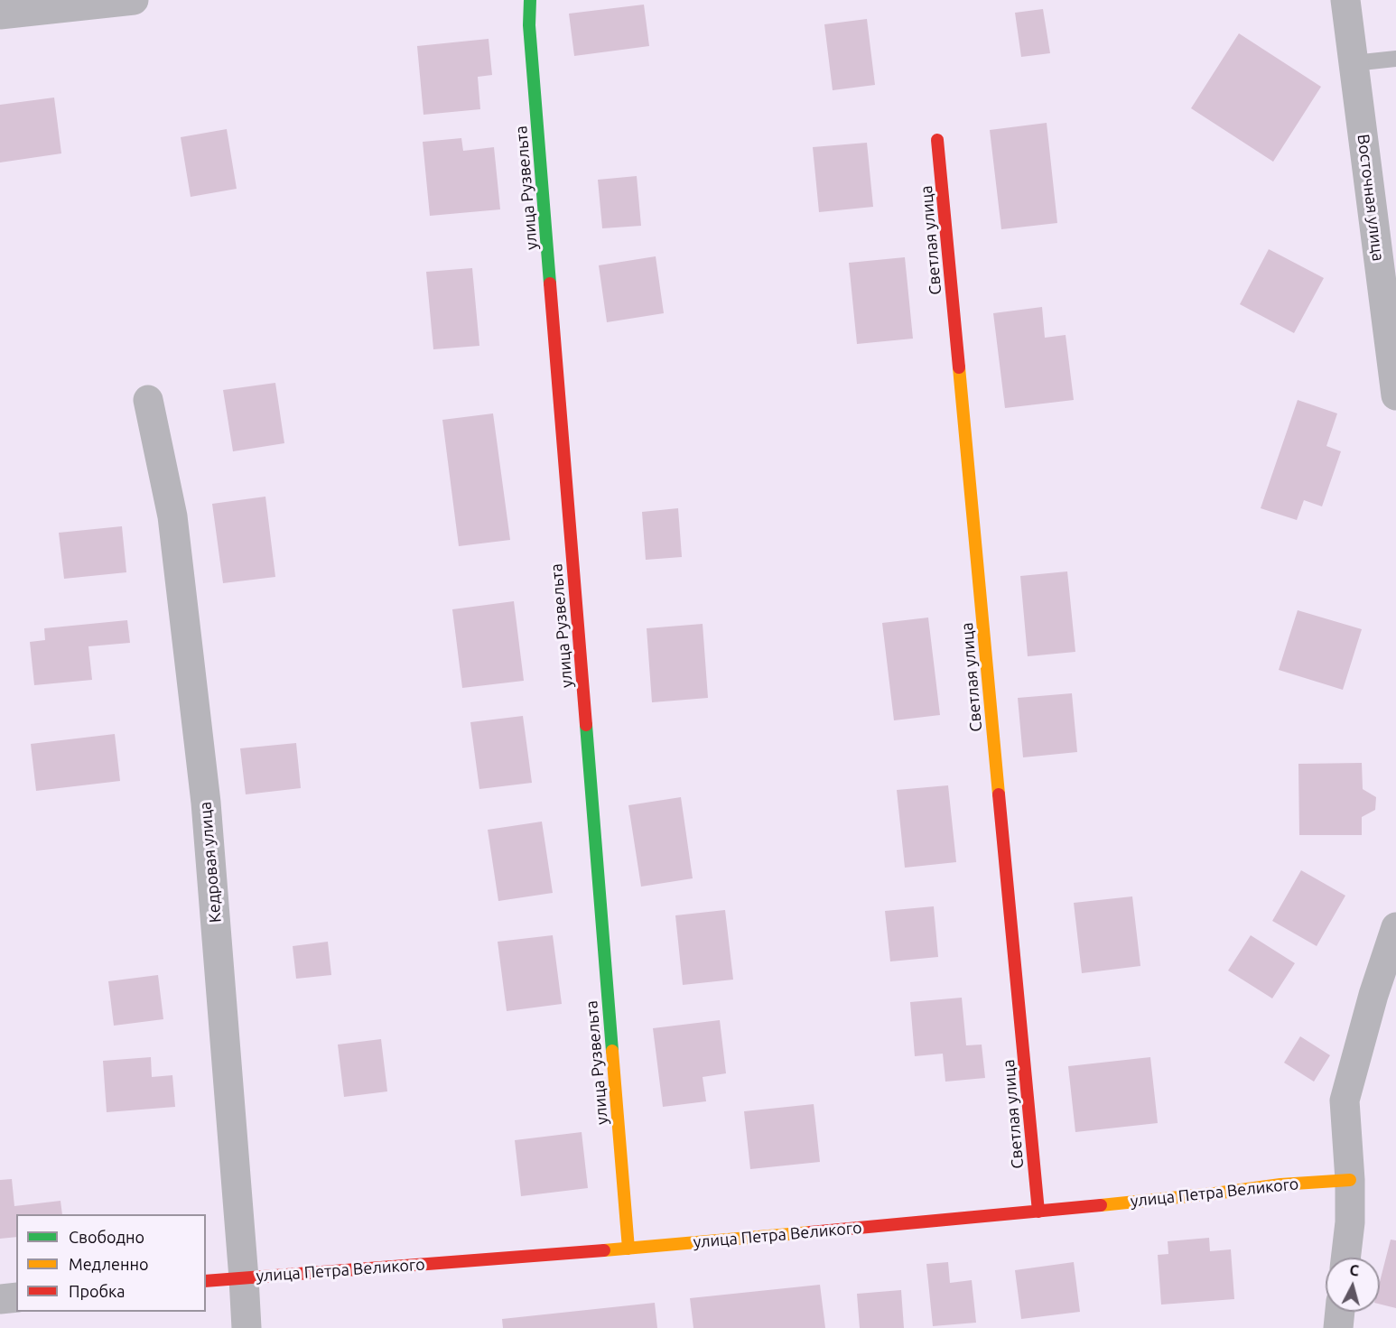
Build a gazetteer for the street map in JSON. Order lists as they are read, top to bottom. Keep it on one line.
{"streets":{"street":["улица Рузвельта","Восточная улица","Светлая улица","Кедровая улица","улица Петра Великого"]},"crossings":[["улица Рузвельта","улица Петра Великого"],["Светлая улица","улица Петра Великого"],["Кедровая улица","улица Петра Великого"]],"legend":["Свободно","Медленно","Пробка"],"north":"top"}
